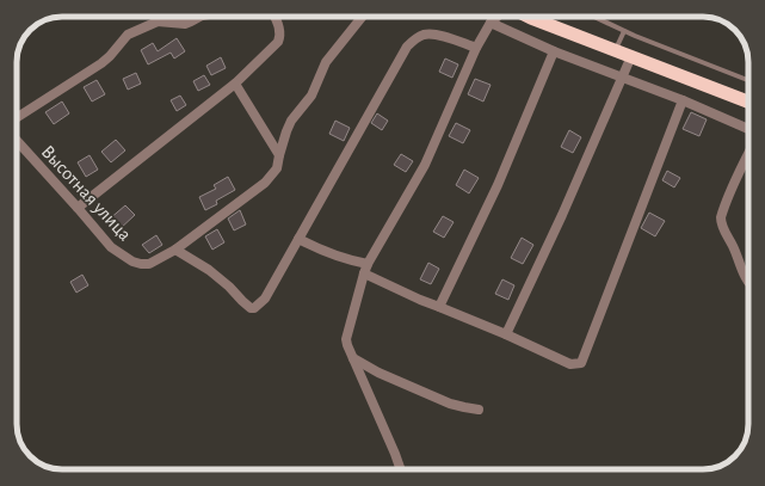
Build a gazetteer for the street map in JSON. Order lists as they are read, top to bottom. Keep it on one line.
{"streets":{"street":["Высотная улица"]}}
